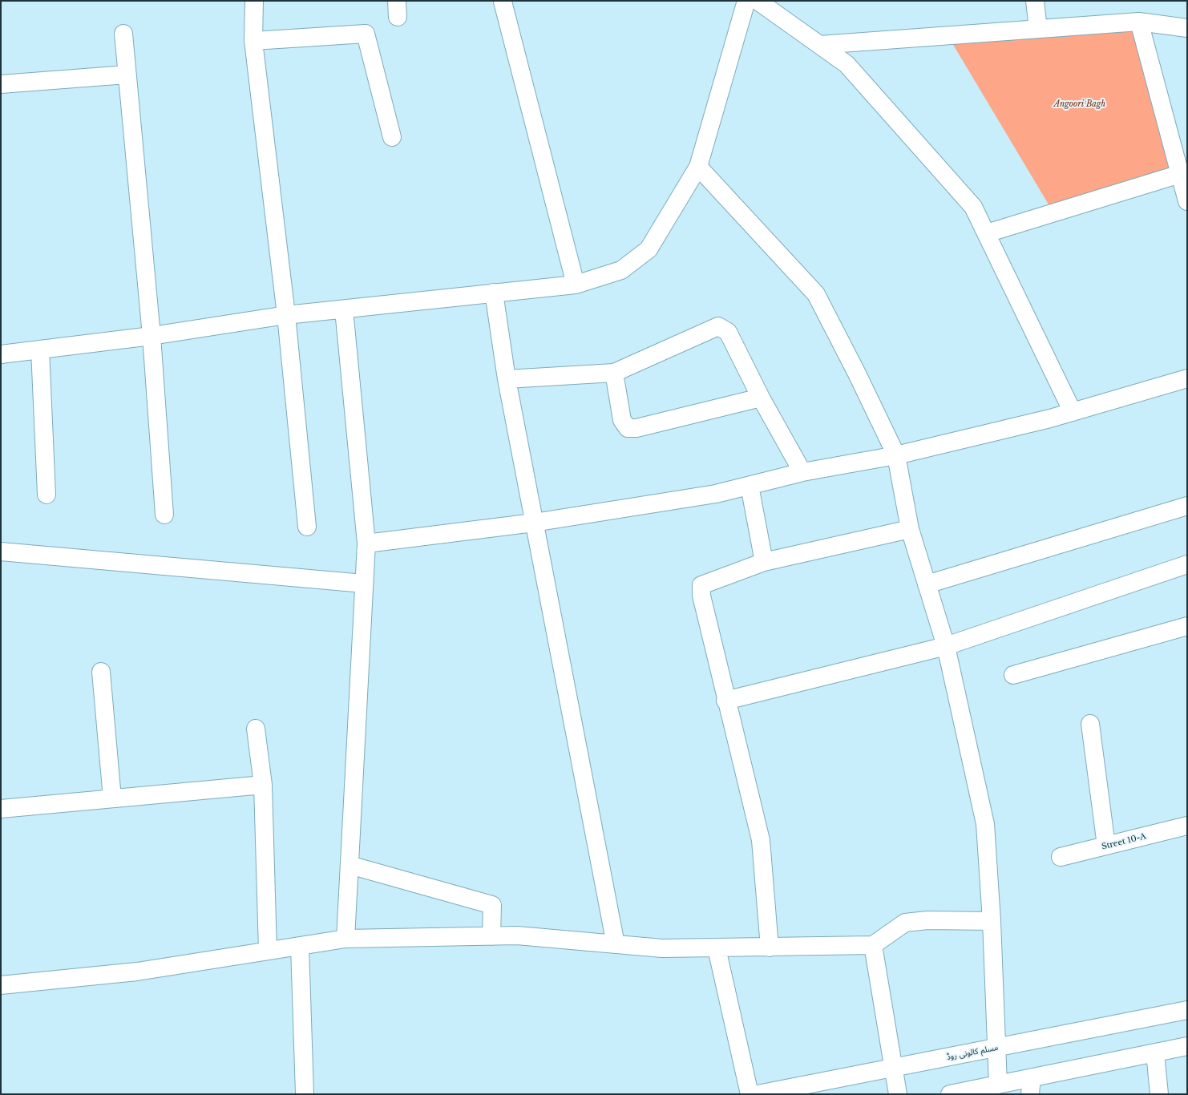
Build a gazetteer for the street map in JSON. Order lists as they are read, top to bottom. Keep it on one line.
{"streets":{"street":["Street 10-A","مسلم کالونی روڈ"]},"parks":["Angoori Bagh"]}
